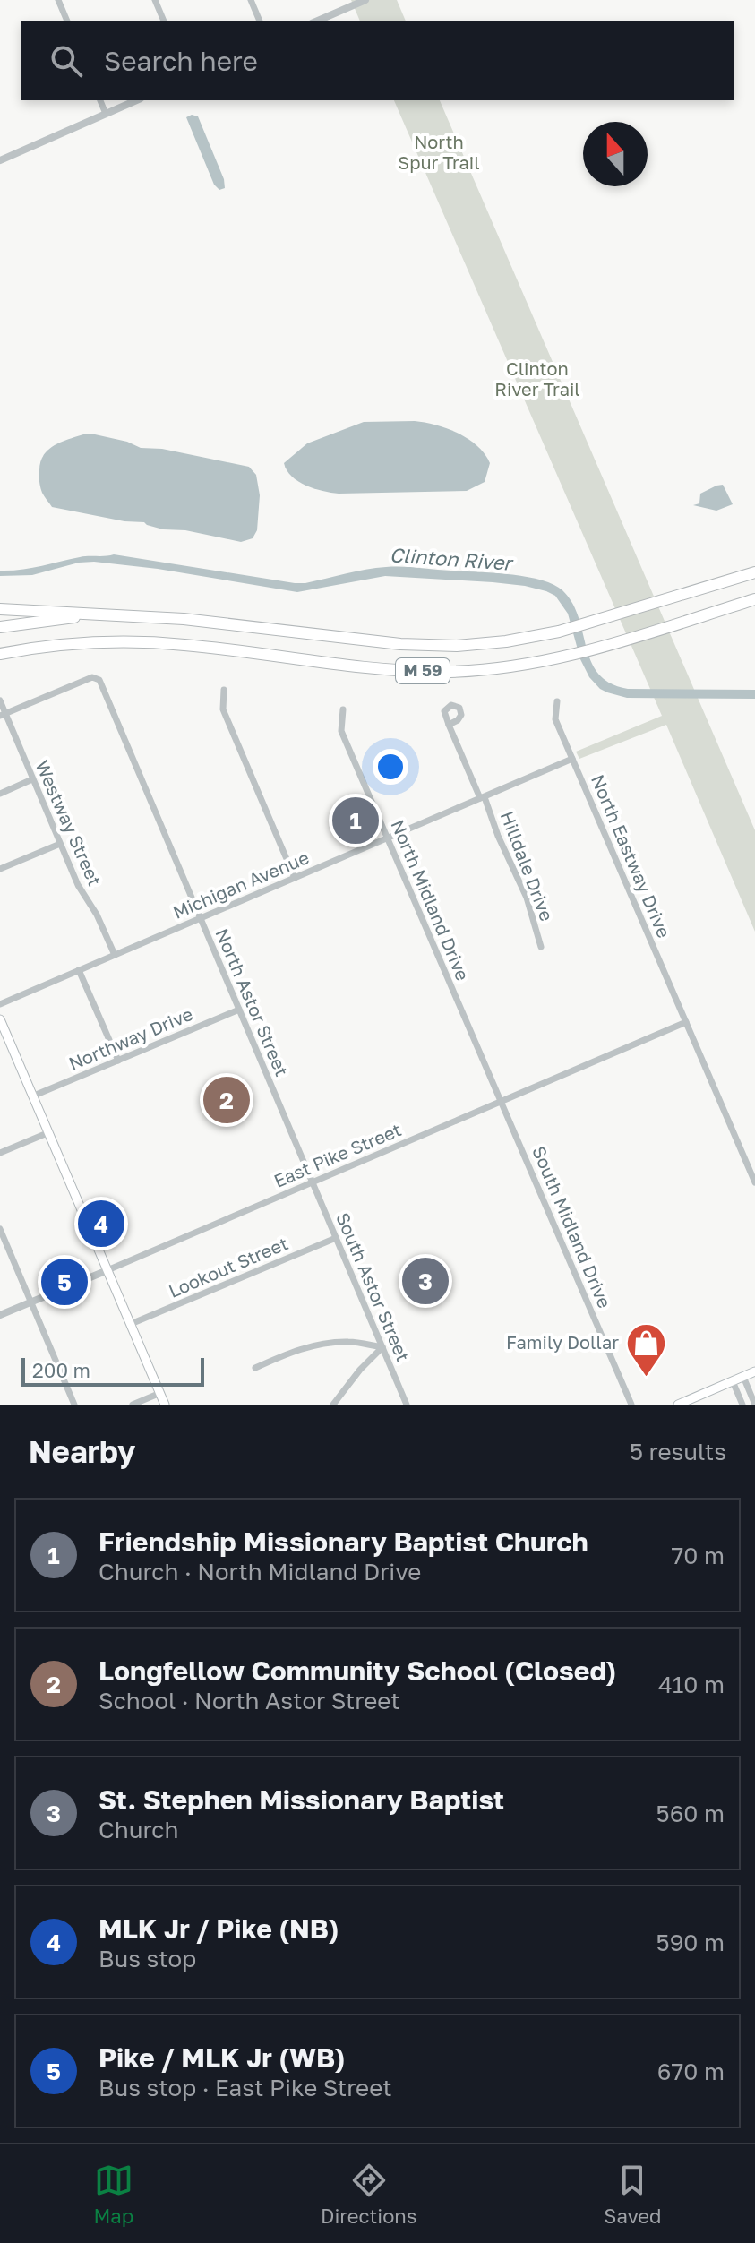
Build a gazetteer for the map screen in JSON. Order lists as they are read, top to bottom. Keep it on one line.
{"streets":{"highway":["M 59"],"street":["Westway Street","North Eastway Drive","Hilldale Drive","Michigan Avenue","North Midland Drive","North Astor Street","Northway Drive","East Pike Street","South Midland Drive","Lookout Street","South Astor Street"]},"crossings":[["Westway Street","Michigan Avenue"],["Westway Street","North Astor Street"],["North Eastway Drive","Michigan Avenue"],["North Eastway Drive","East Pike Street"],["Hilldale Drive","Michigan Avenue"],["Michigan Avenue","North Midland Drive"],["Michigan Avenue","North Astor Street"],["North Midland Drive","East Pike Street"],["North Midland Drive","South Midland Drive"],["North Astor Street","Northway Drive"],["North Astor Street","East Pike Street"],["North Astor Street","South Astor Street"],["East Pike Street","South Midland Drive"],["East Pike Street","South Astor Street"],["Lookout Street","South Astor Street"]],"water":["Clinton River"],"parks":["North Spur Trail","Clinton River Trail"],"places":{"shop":["Family Dollar"]},"scale_bar":"200 m","north":"top","page":{"search":"Search here","pins":["1","2","4","3","5"],"scale":"200 m","heading":["Nearby","5 results"],"list":[{"mark":"1","name":"Friendship Missionary Baptist Church","note":"Church · North Midland Drive","value":"70 m"},{"mark":"2","name":"Longfellow Community School (Closed)","note":"School · North Astor Street","value":"410 m"},{"mark":"3","name":"St. Stephen Missionary Baptist","note":"Church","value":"560 m"},{"mark":"4","name":"MLK Jr / Pike (NB)","note":"Bus stop","value":"590 m"},{"mark":"5","name":"Pike / MLK Jr (WB)","note":"Bus stop · East Pike Street","value":"670 m"}],"nav":["Map","Directions","Saved"]}}
